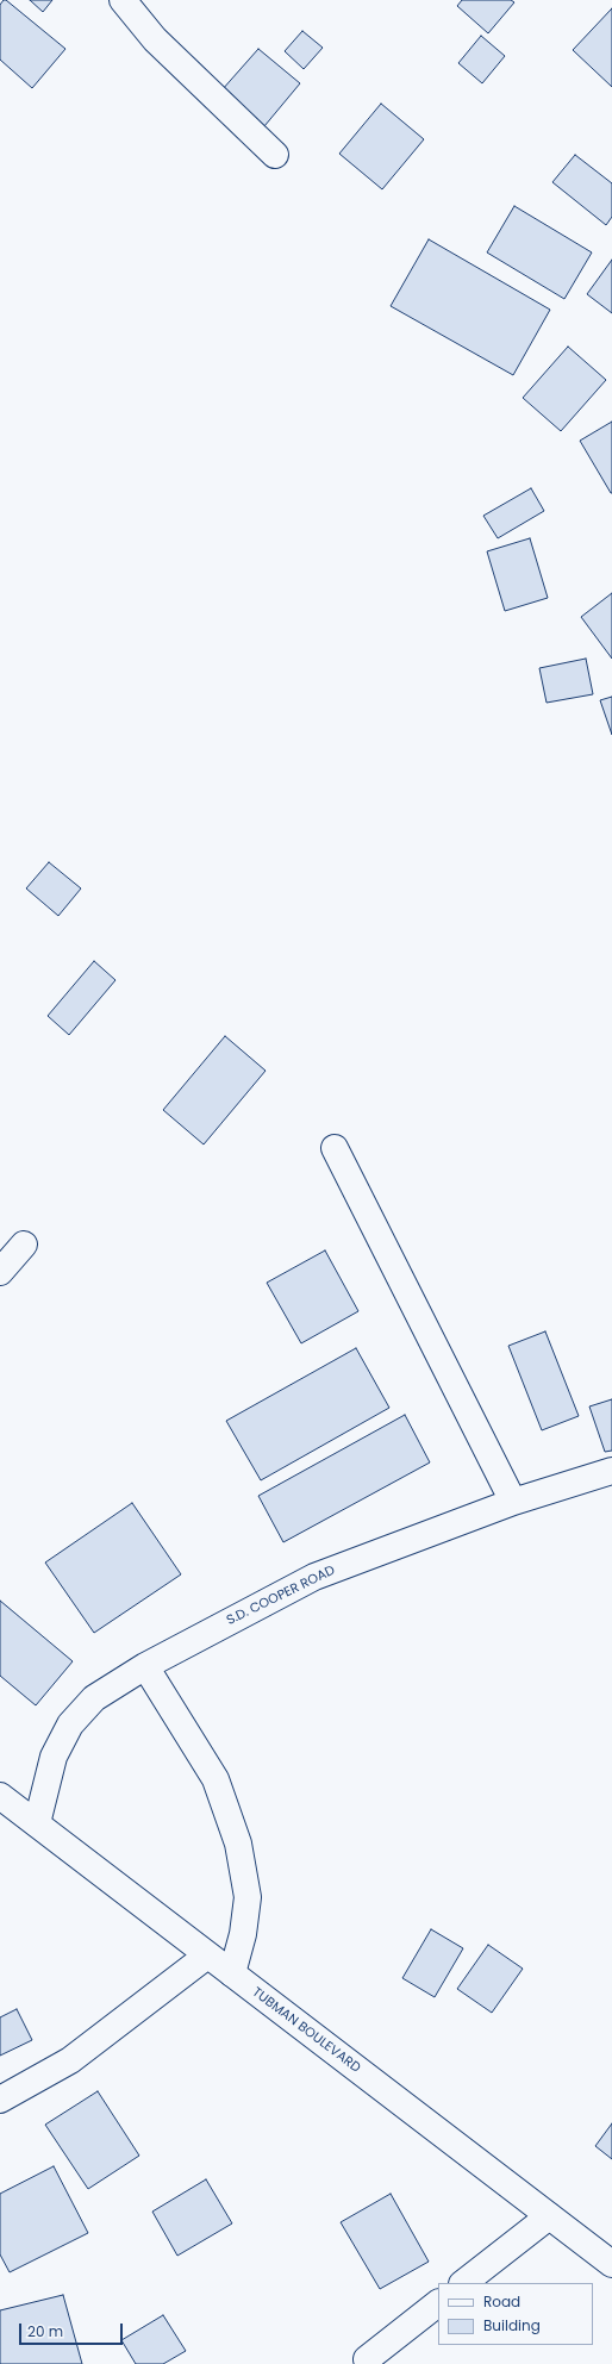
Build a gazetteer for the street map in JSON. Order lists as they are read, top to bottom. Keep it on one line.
{"streets":{"main road":["S.D. COOPER ROAD","TUBMAN BOULEVARD"]},"crossings":[["S.D. COOPER ROAD","TUBMAN BOULEVARD"]],"legend":["Road","Building"],"scale_bar":"20 m"}
